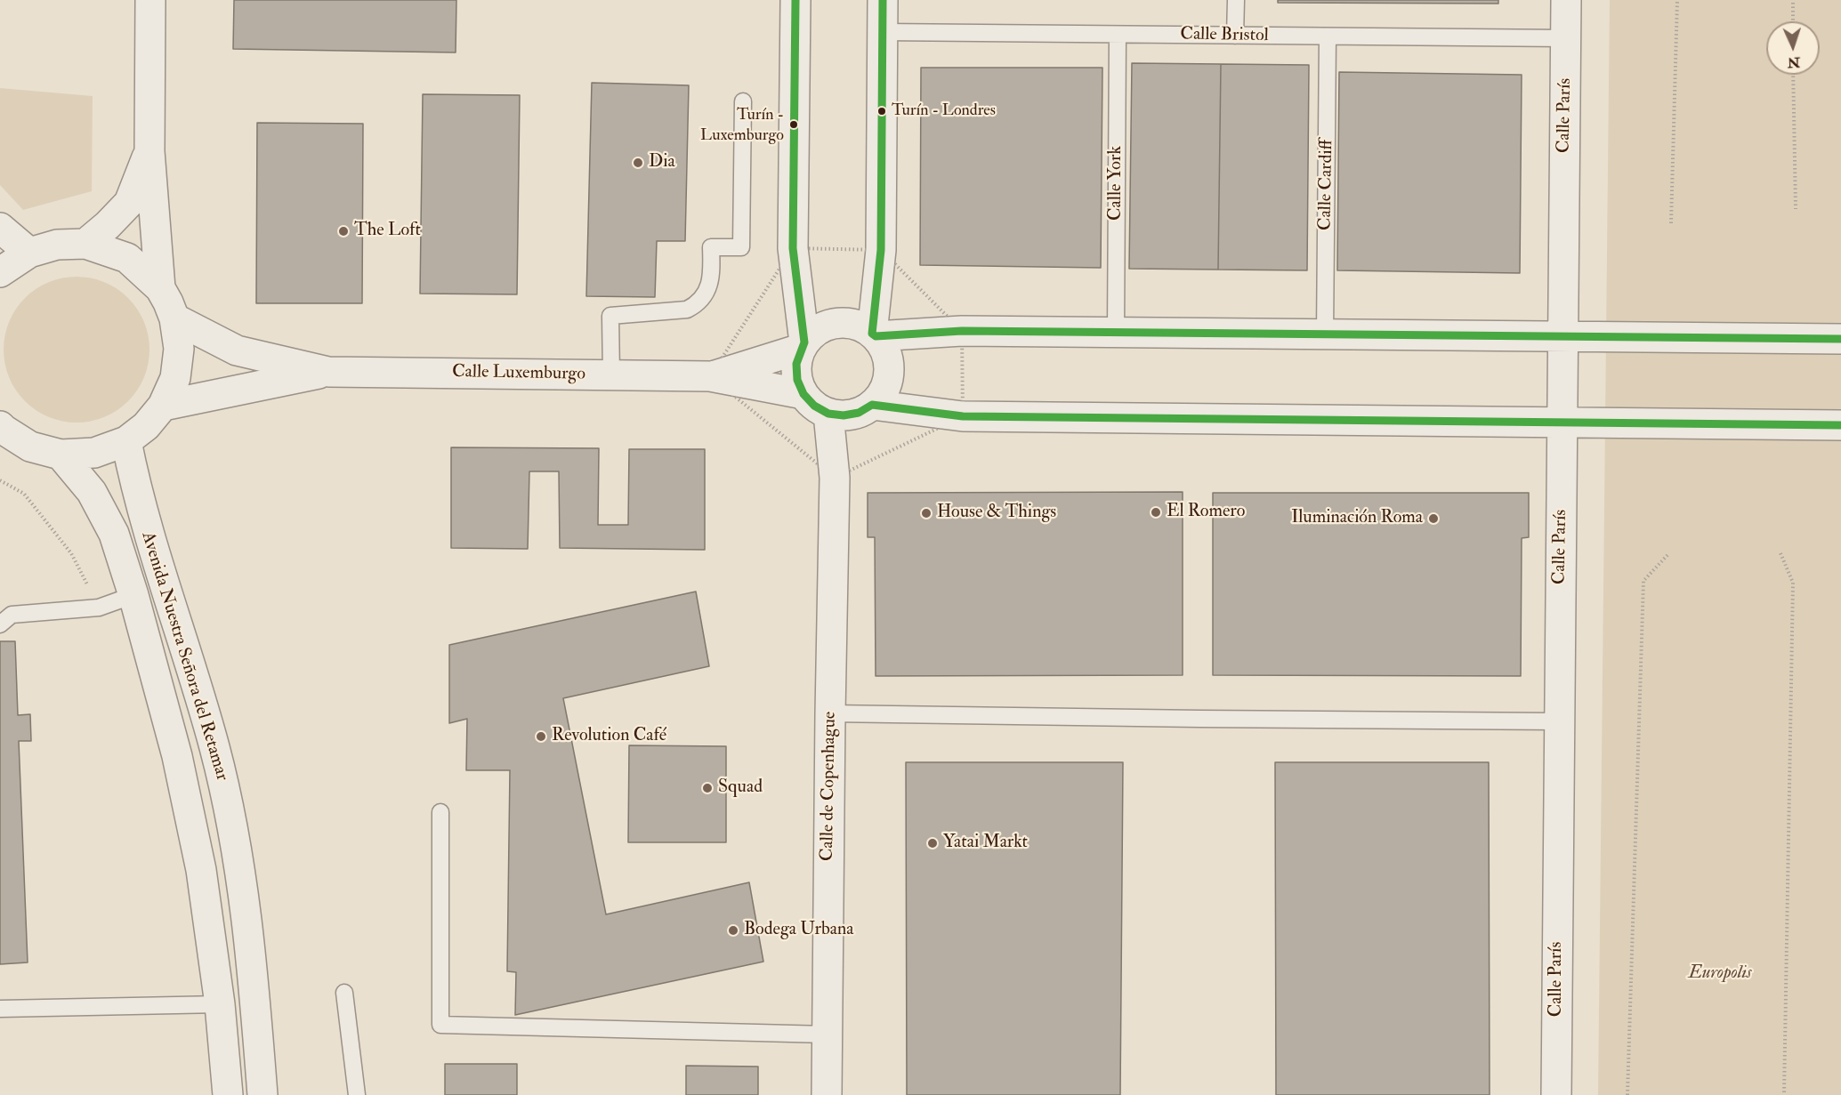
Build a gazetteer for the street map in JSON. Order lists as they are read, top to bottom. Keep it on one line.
{"streets":{"street":["Calle París","Calle Luxemburgo","Avenida Nuestra Señora del Retamar","Calle de Copenhague"],"lane":["Calle Bristol","Calle York","Calle Cardiff"]},"crossings":[["Calle Bristol","Calle París"],["Calle Bristol","Calle York"],["Calle Bristol","Calle Cardiff"],["Calle Luxemburgo","Calle de Copenhague"]],"parks":["Europolis"],"places":["Turín - Londres","Turín - Luxemburgo","Dia","The Loft","El Romero","House & Things","Iluminación Roma","Revolution Café","Squad","Yatai Markt","Bodega Urbana"],"north":"bottom"}
